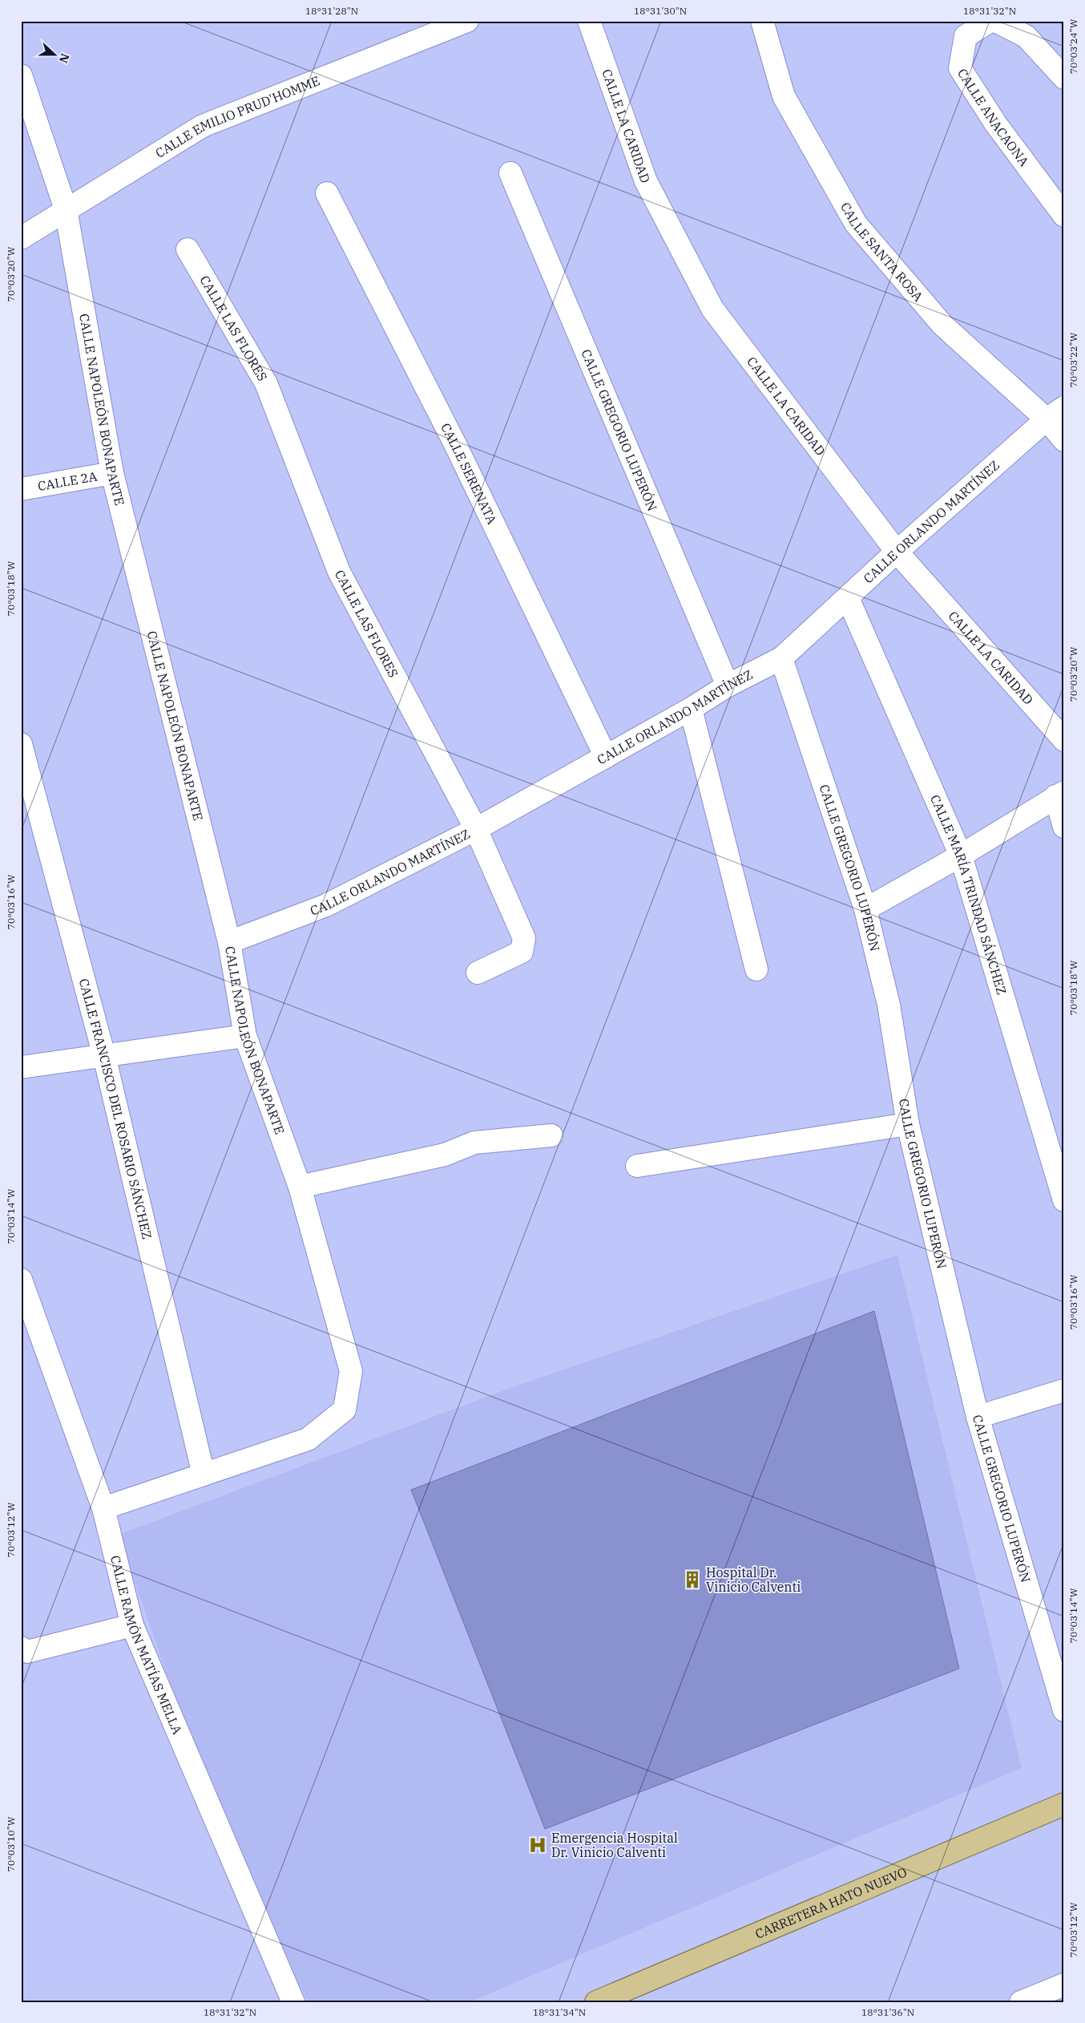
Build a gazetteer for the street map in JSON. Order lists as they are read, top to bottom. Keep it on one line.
{"streets":{"main road":["CARRETERA HATO NUEVO"],"street":["CALLE ANACAONA","CALLE EMILIO PRUD'HOMME","CALLE LA CARIDAD","CALLE SANTA ROSA","CALLE LAS FLORES","CALLE NAPOLEÓN BONAPARTE","CALLE GREGORIO LUPERÓN","CALLE SERENATA","CALLE 2A","CALLE ORLANDO MARTÍNEZ","CALLE MARÍA TRINDAD SÁNCHEZ","CALLE FRANCISCO DEL ROSARIO SÁNCHEZ","CALLE RAMÓN MATÍAS MELLA"]},"crossings":[["CALLE EMILIO PRUD'HOMME","CALLE NAPOLEÓN BONAPARTE"],["CALLE LA CARIDAD","CALLE ORLANDO MARTÍNEZ"],["CALLE SANTA ROSA","CALLE ORLANDO MARTÍNEZ"],["CALLE LAS FLORES","CALLE ORLANDO MARTÍNEZ"],["CALLE NAPOLEÓN BONAPARTE","CALLE 2A"],["CALLE NAPOLEÓN BONAPARTE","CALLE ORLANDO MARTÍNEZ"],["CALLE NAPOLEÓN BONAPARTE","CALLE FRANCISCO DEL ROSARIO SÁNCHEZ"],["CALLE GREGORIO LUPERÓN","CALLE ORLANDO MARTÍNEZ"],["CALLE SERENATA","CALLE ORLANDO MARTÍNEZ"],["CALLE ORLANDO MARTÍNEZ","CALLE MARÍA TRINDAD SÁNCHEZ"]],"places":{"building":["Hospital Dr. Vinicio Calventi"],"hospital":["Emergencia Hospital Dr. Vinicio Calventi"]},"north":"right","coordinates":["18°31'28\"N","18°31'30\"N","18°31'32\"N","70°03'24\"W","70°03'20\"W","70°03'22\"W","70°03'18\"W","70°03'16\"W","70°03'14\"W","70°03'12\"W","70°03'10\"W","18°31'34\"N","18°31'36\"N"]}
